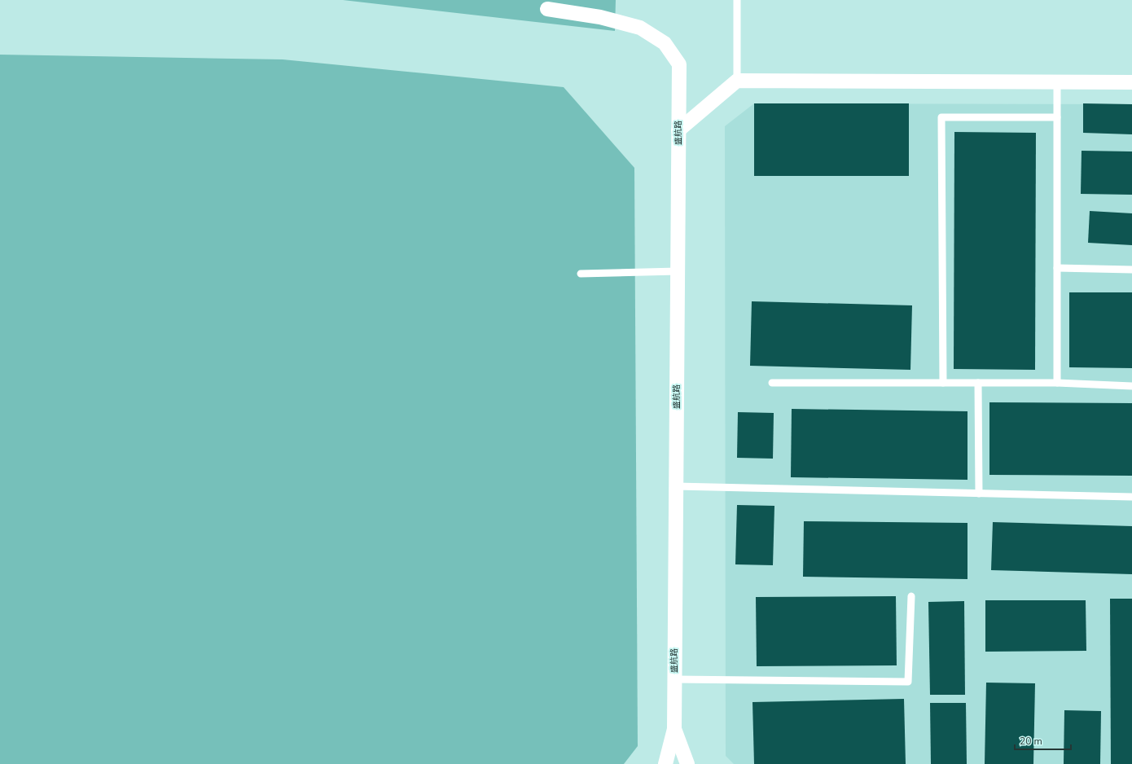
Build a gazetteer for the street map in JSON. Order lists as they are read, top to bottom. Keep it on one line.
{"streets":{"street":["盛航路"]},"scale_bar":"20 m"}
